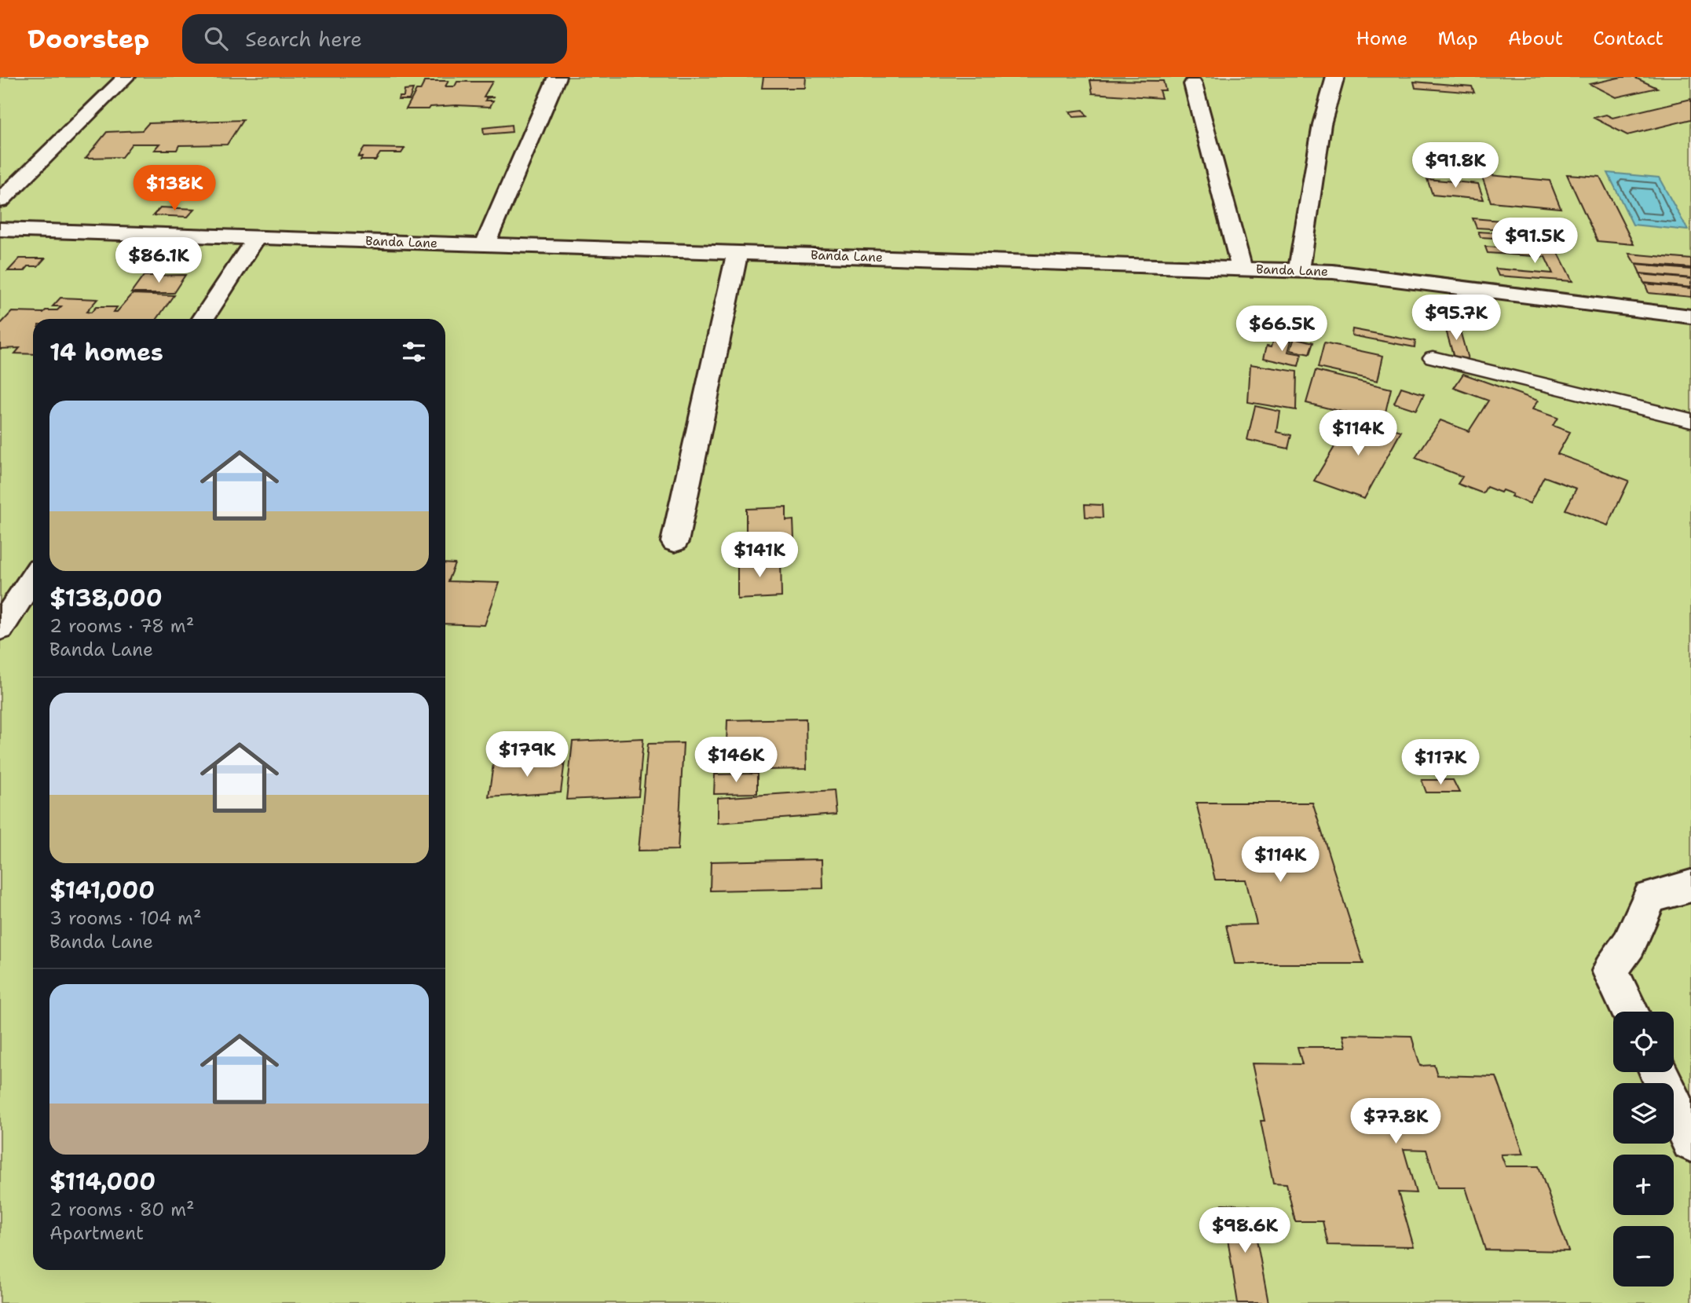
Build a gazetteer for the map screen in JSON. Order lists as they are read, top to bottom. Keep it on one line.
{"streets":{"street":["Banda Lane"]},"page":{"header":"Doorstep","search":"Search here","nav":["Home","Map","About","Contact"],"price":["$91.8K","$138K","$91.5K","$86.1K","$95.7K","$66.5K","$114K","$141K","$179K","$146K","$117K","$114K","$77.8K","$98.6K"],"heading":"14 homes","list":[{"name":"$138,000","note":"2 rooms · 78 m² · Banda Lane"},{"name":"$141,000","note":"3 rooms · 104 m² · Banda Lane"},{"name":"$114,000","note":"2 rooms · 80 m² · Apartment"}],"map_buttons":["+","−"]}}
